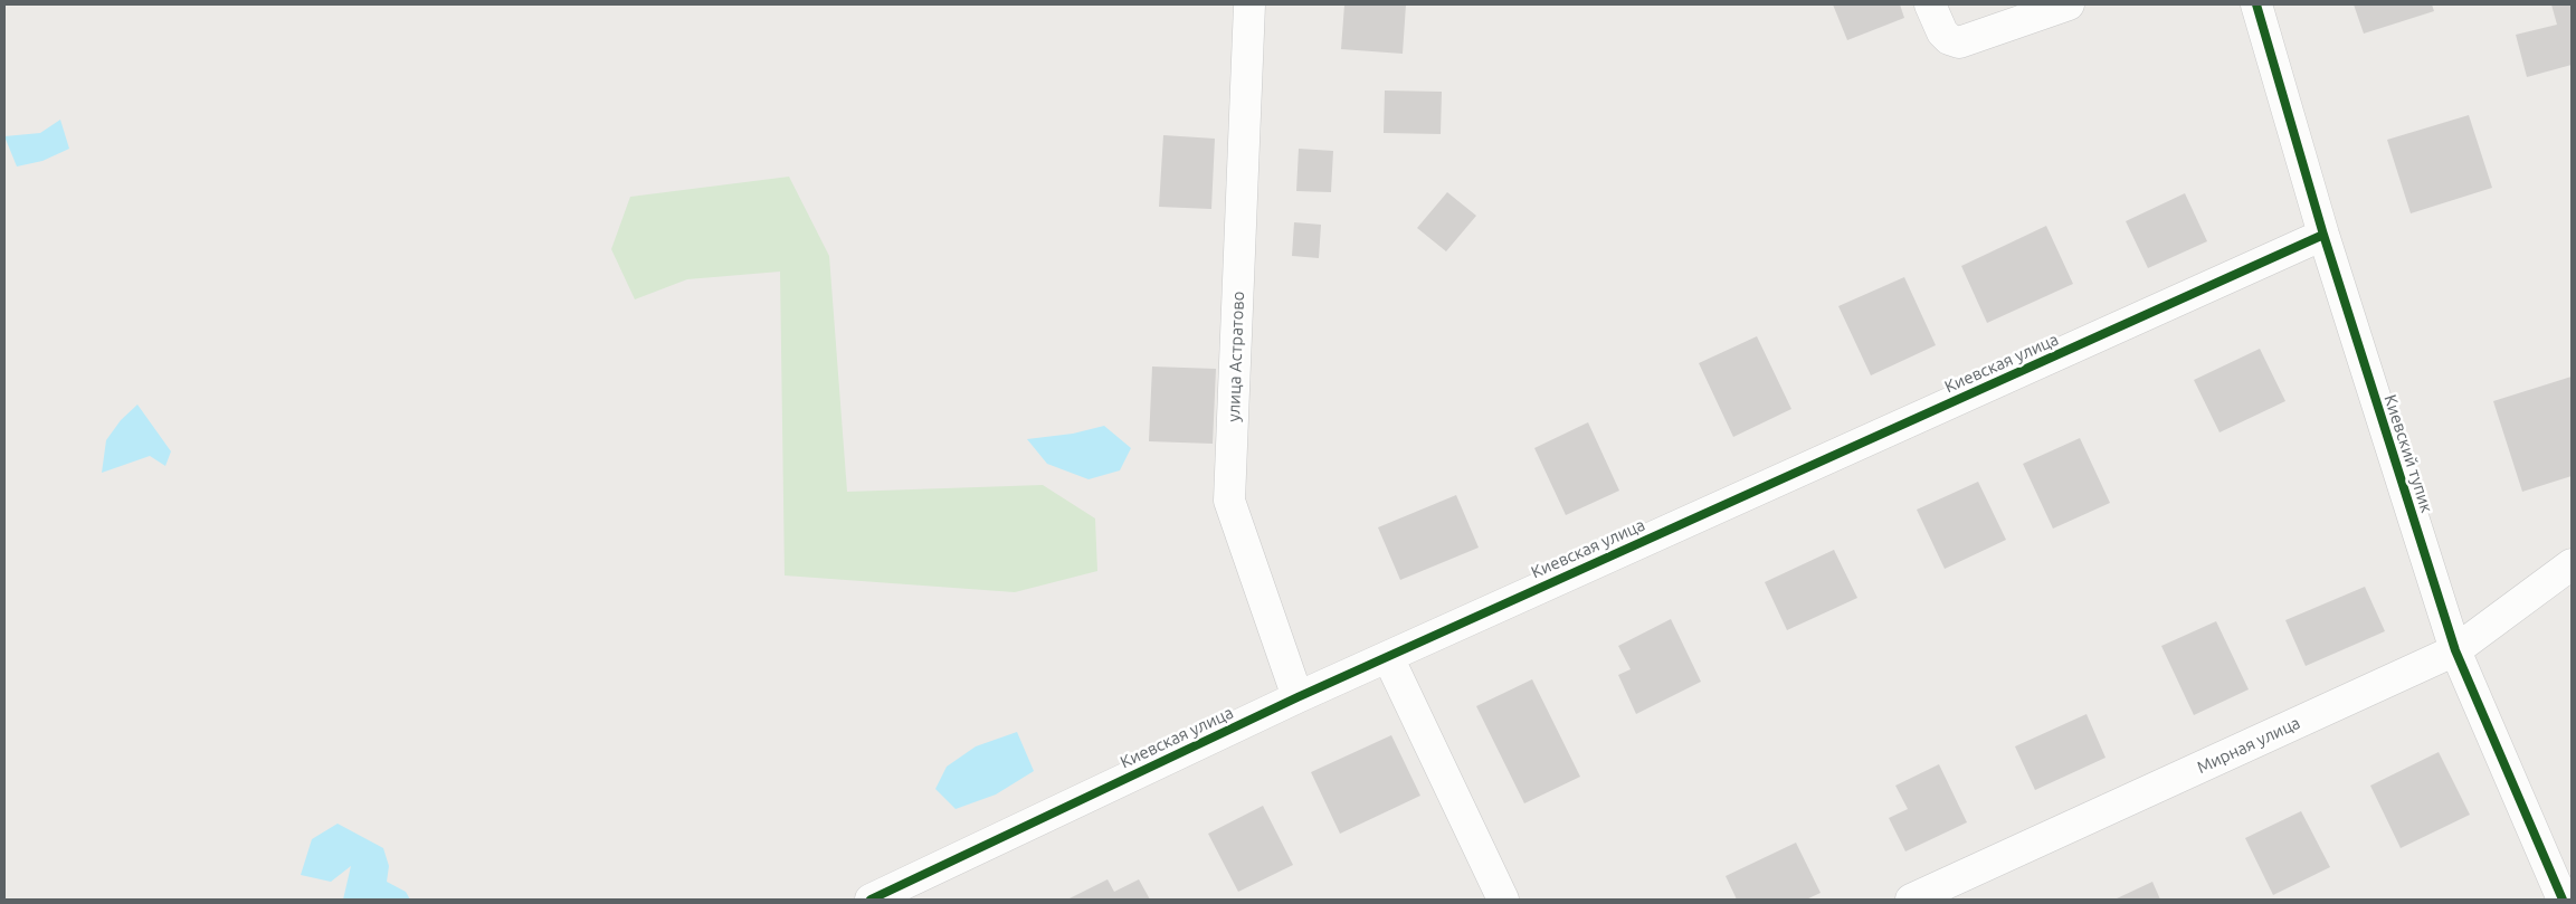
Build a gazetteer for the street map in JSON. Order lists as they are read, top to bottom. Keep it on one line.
{"streets":{"street":["улица Астратово","Киевская улица","Киевский тупик","Мирная улица"]},"crossings":[["улица Астратово","Киевская улица"],["Киевская улица","Киевский тупик"],["Киевский тупик","Мирная улица"]]}
